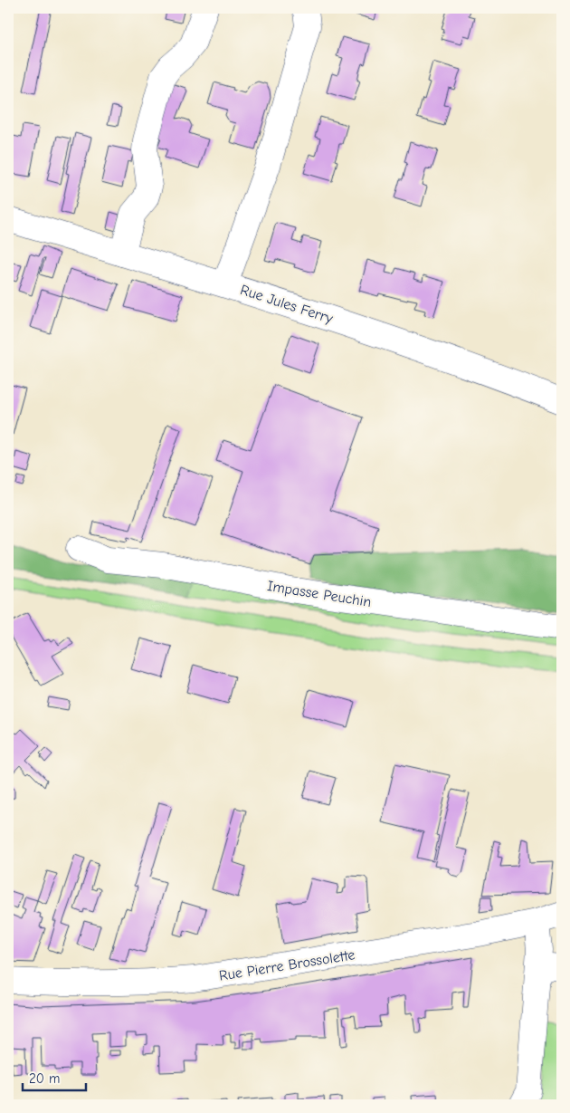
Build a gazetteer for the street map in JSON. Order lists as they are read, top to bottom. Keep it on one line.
{"streets":{"street":["Rue Jules Ferry","Impasse Peuchin","Rue Pierre Brossolette"]},"scale_bar":"20 m"}
